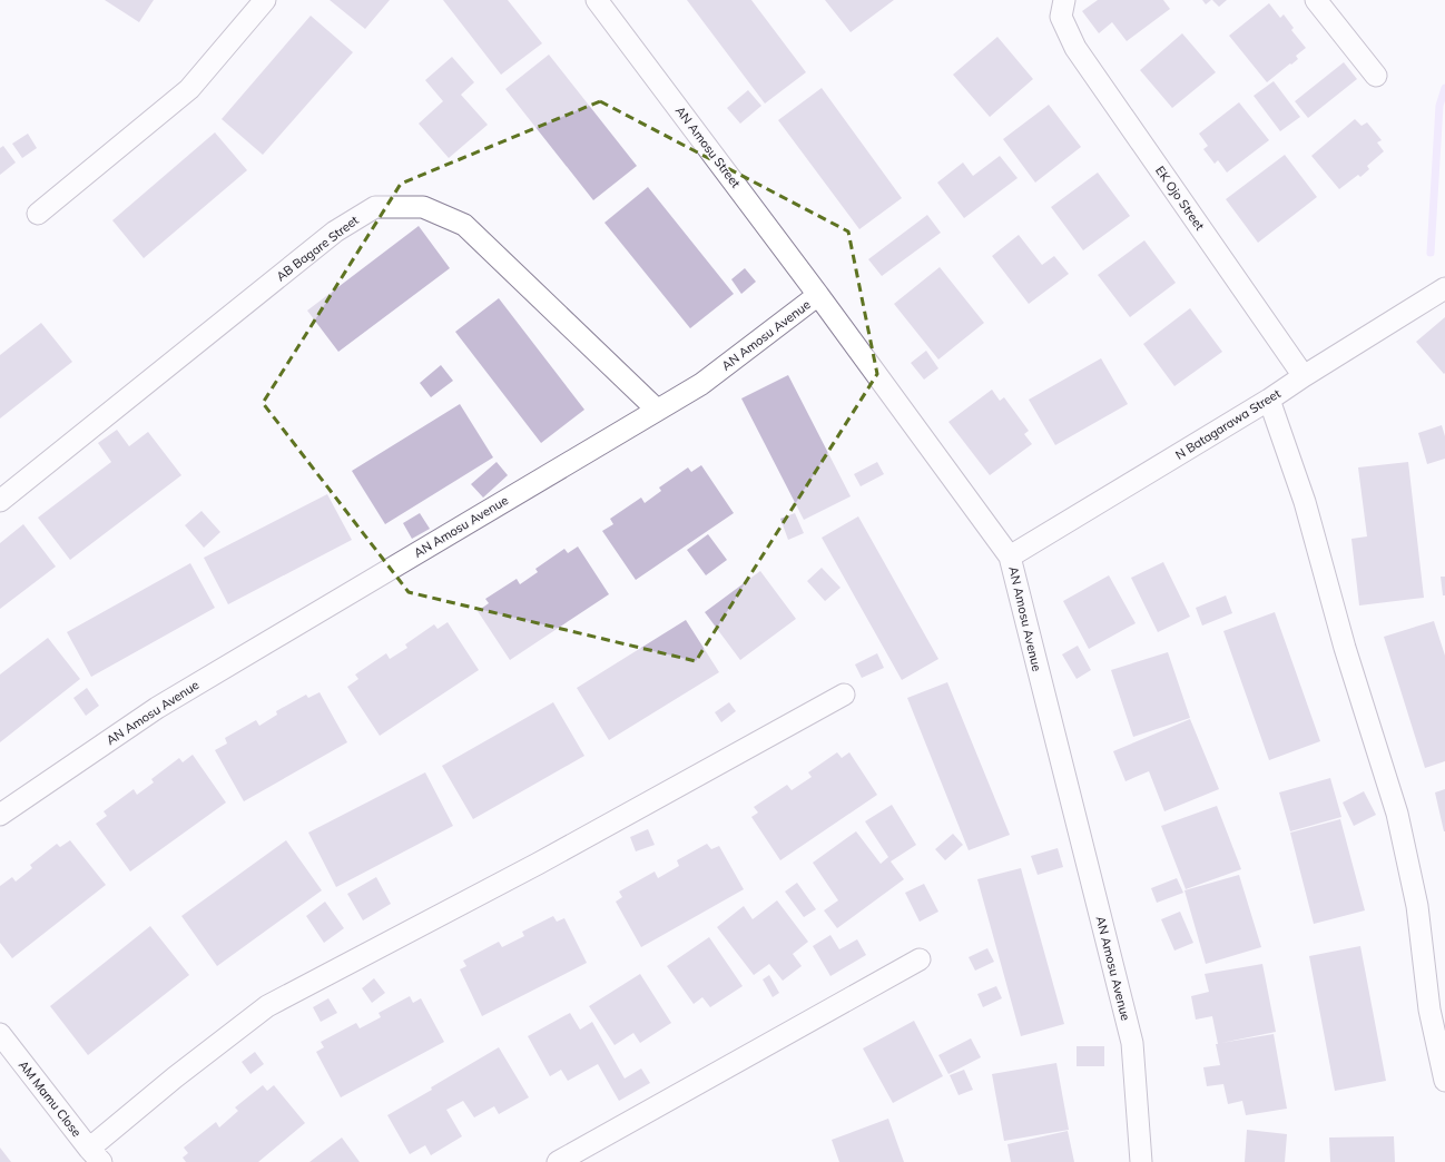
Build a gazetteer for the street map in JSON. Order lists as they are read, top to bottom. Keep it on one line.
{"streets":{"street":["AN Amosu Street","EK Ojo Street","AB Bagare Street","AN Amosu Avenue","N Batagarawa Street","AM Mamu Close"]},"crossings":[["AN Amosu Street","AN Amosu Avenue"],["EK Ojo Street","N Batagarawa Street"],["AB Bagare Street","AN Amosu Avenue"],["AN Amosu Avenue","N Batagarawa Street"]]}
